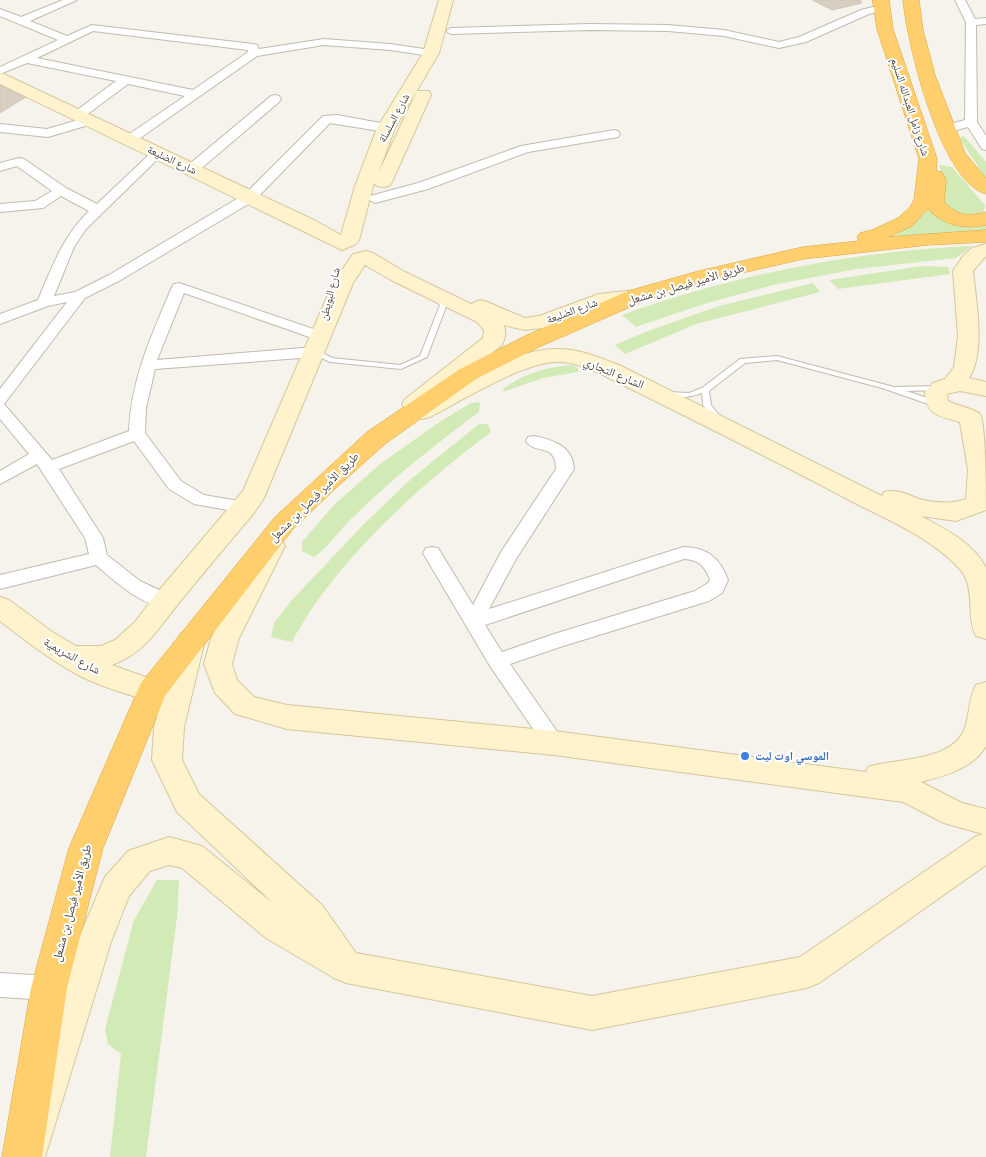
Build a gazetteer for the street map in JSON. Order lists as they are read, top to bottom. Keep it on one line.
{"streets":{"highway":["شارع زامل العبدالله السليم","طريق الأمير فيصل بن مشعل"],"street":["شارع السلسلة","شارع الضليعة","شارع البويطن","الشارع التجاري","شارع الشريمية"]},"crossings":[["شارع زامل العبدالله السليم","طريق الأمير فيصل بن مشعل"],["شارع السلسلة","شارع الضليعة"],["شارع السلسلة","شارع البويطن"],["شارع الضليعة","طريق الأمير فيصل بن مشعل"],["شارع الضليعة","شارع البويطن"],["طريق الأمير فيصل بن مشعل","الشارع التجاري"],["طريق الأمير فيصل بن مشعل","شارع الشريمية"],["شارع البويطن","شارع الشريمية"]],"places":["الموسي اوت ليت"]}
